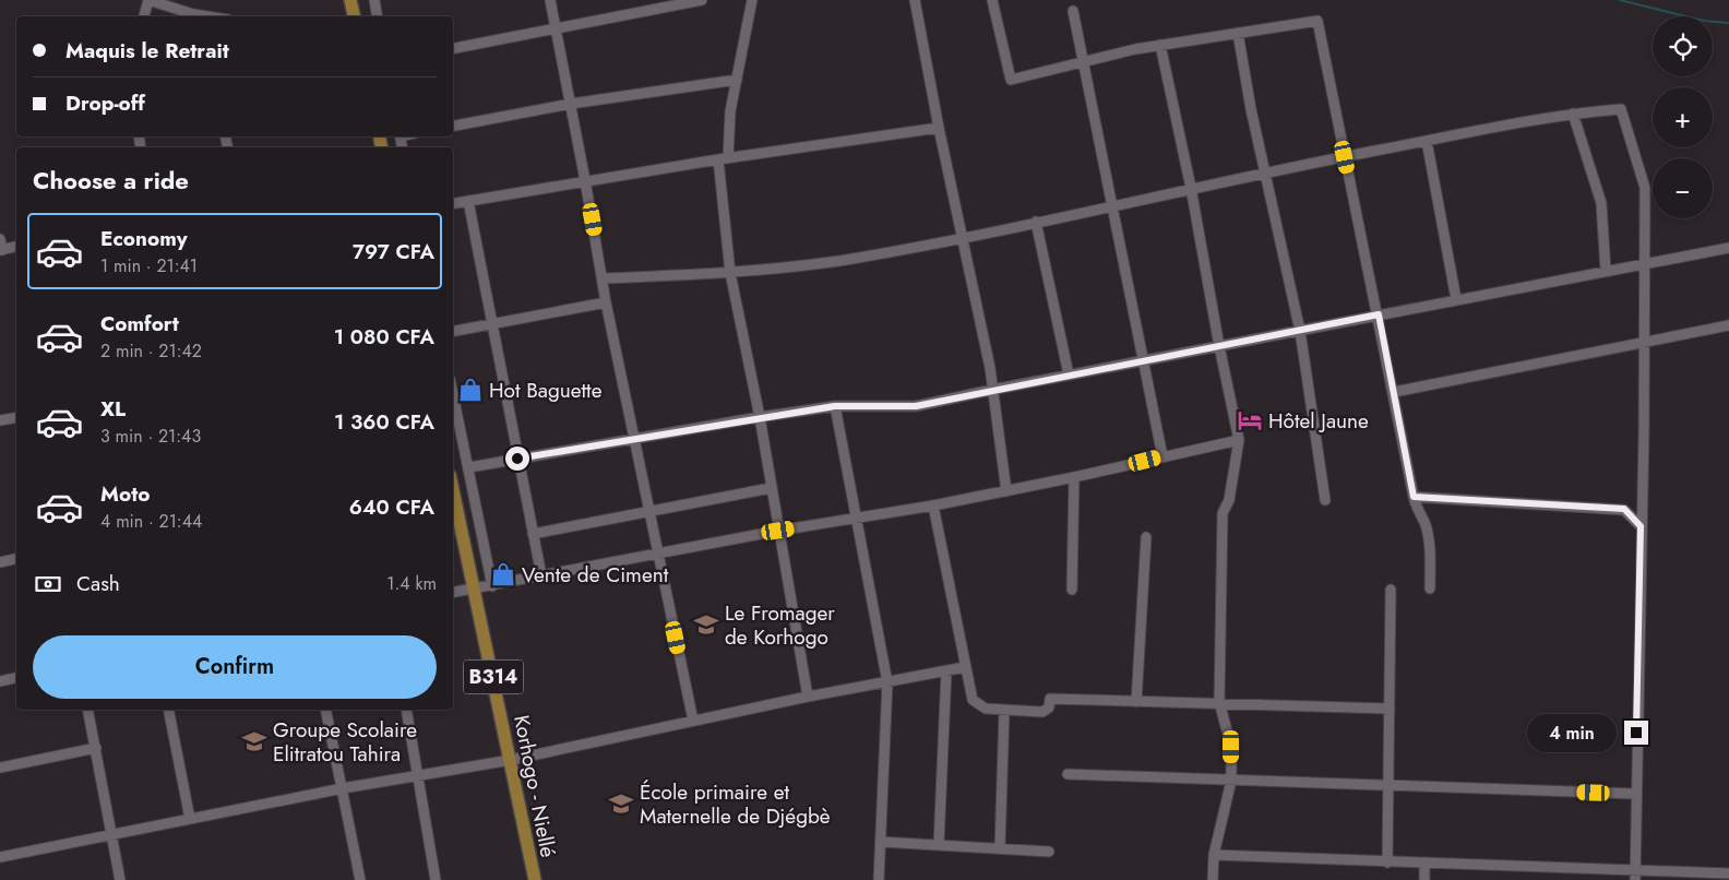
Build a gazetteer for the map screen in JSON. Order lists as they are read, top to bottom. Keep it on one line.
{"streets":{"main road":["B314","Korhogo - Niellé"]},"places":{"shop":["Hot Baguette","Vente de Ciment"],"hotel":["Hôtel Jaune"],"school or university":["Le Fromager de Korhogo","Groupe Scolaire Elitratou Tahira","École primaire et Maternelle de Djégbè"]},"page":{"map_buttons":["+","−"],"banner":["Maquis le Retrait","Drop-off"],"heading":"Choose a ride","list":[{"name":"Economy","note":"1 min · 21:41","value":"797 CFA"},{"name":"Comfort","note":"2 min · 21:42","value":"1 080 CFA"},{"name":"XL","note":"3 min · 21:43","value":"1 360 CFA"},{"name":"Moto","note":"4 min · 21:44","value":"640 CFA"}],"pay":["Cash","1.4 km"],"buttons":"Confirm","bubble":"4 min"}}
